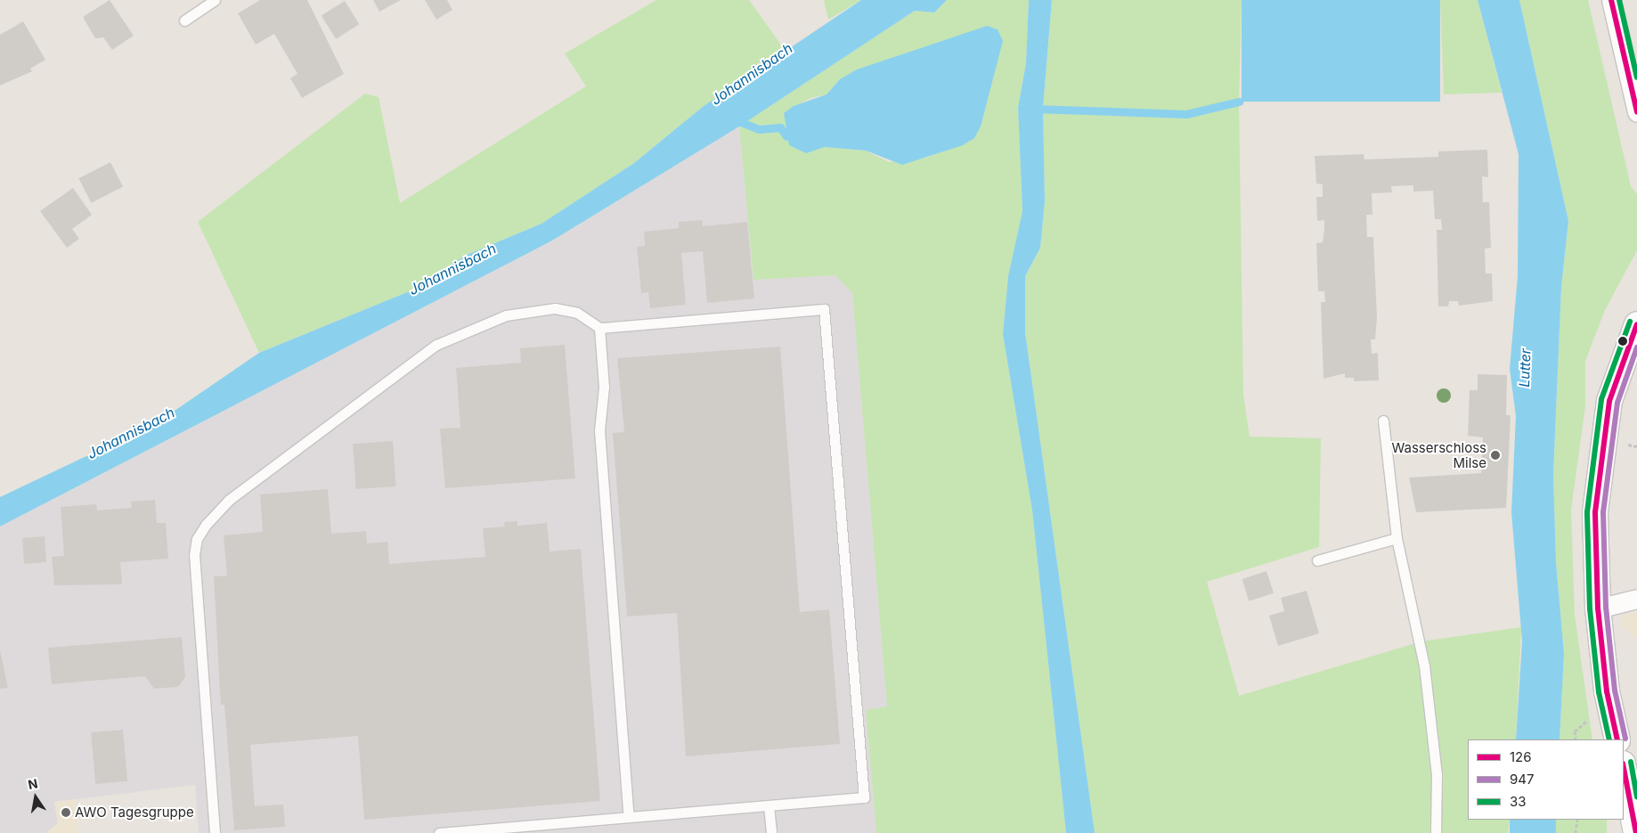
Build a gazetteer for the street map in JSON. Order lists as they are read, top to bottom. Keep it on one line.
{"water":["Johannisbach","Lutter"],"places":["Wasserschloss Milse","AWO Tagesgruppe"],"lines":["transit line 126","transit line 33","transit line 947"],"legend":["126","947","33"],"north":"top"}
